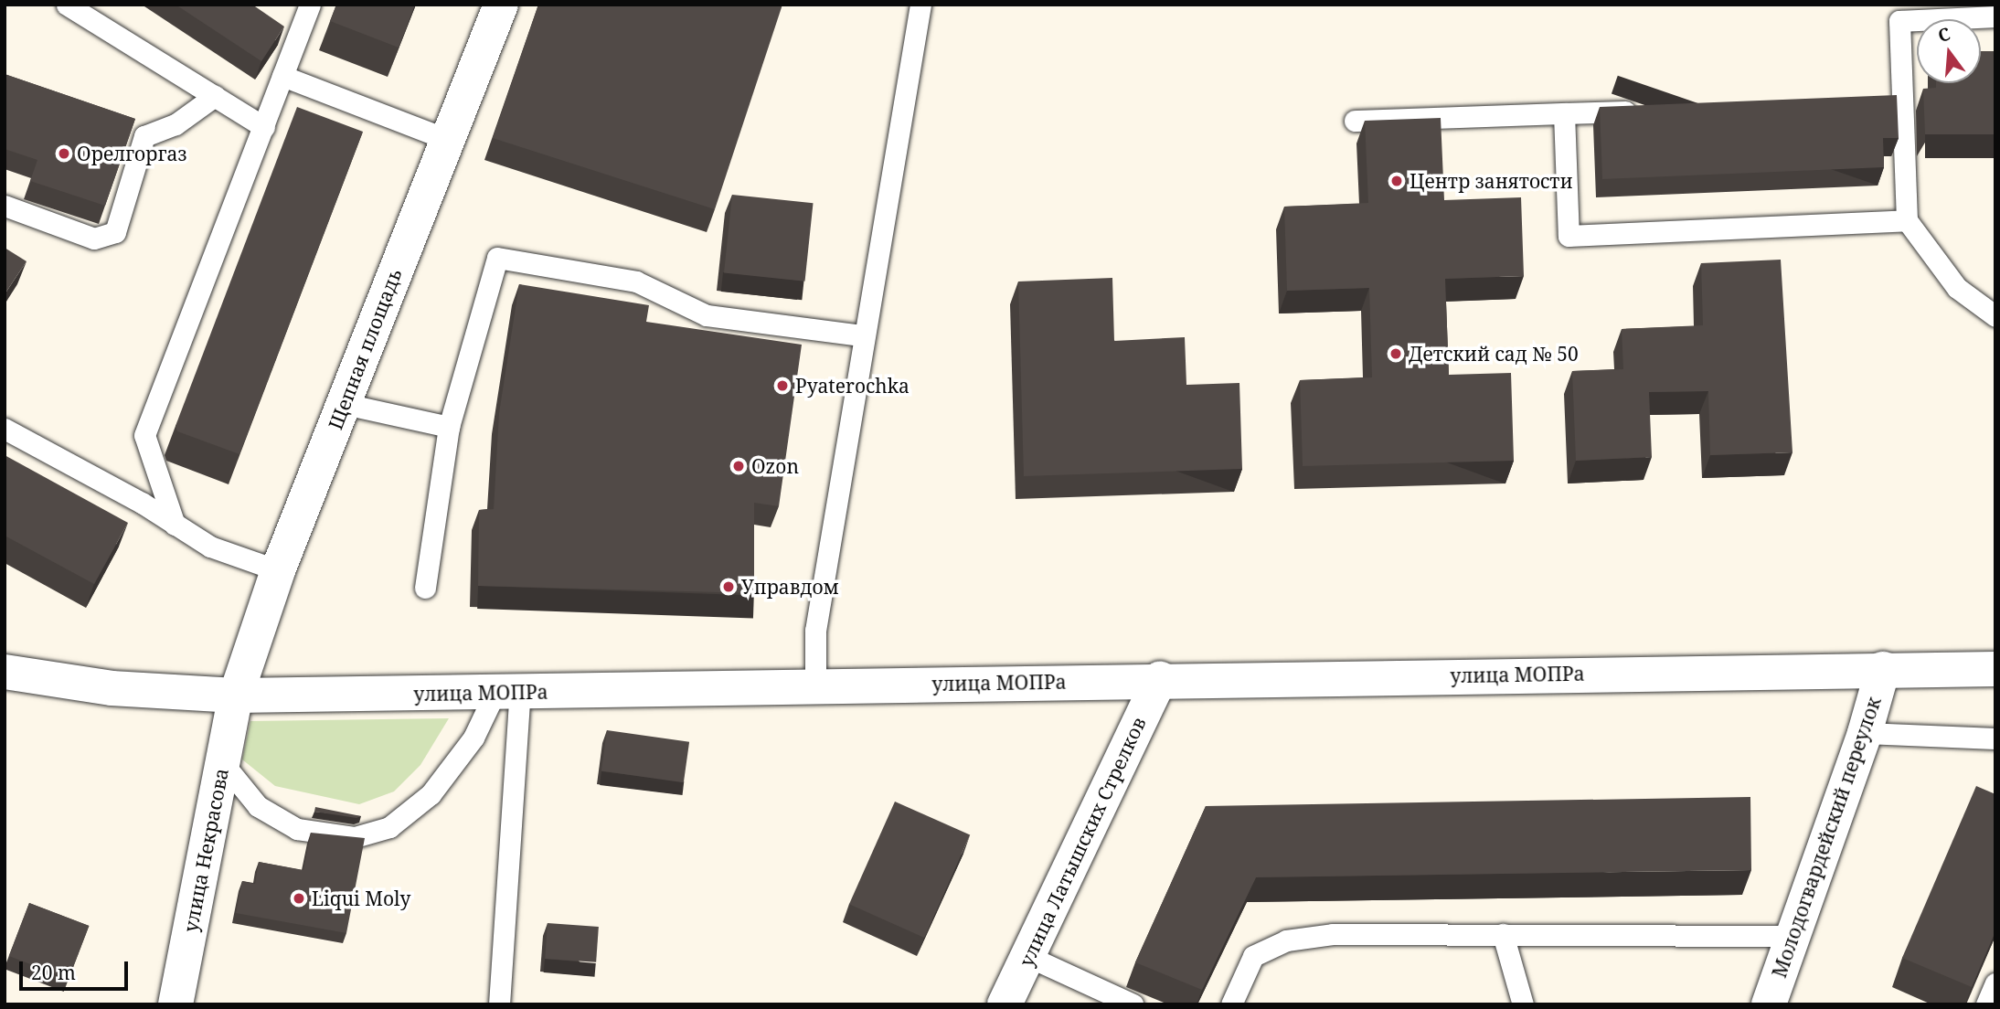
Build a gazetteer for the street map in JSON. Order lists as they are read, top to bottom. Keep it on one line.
{"streets":{"street":["Щепная площадь","улица МОПРа","Молодогвардейский переулок","улица Латышских Стрелков","улица Некрасова"]},"crossings":[["Щепная площадь","улица МОПРа"],["Щепная площадь","улица Некрасова"],["улица МОПРа","Молодогвардейский переулок"],["улица МОПРа","улица Латышских Стрелков"],["улица МОПРа","улица Некрасова"]],"places":["Орелгоргаз","Центр занятости","Детский сад № 50","Pyaterochka","Ozon","Управдом","Liqui Moly"],"scale_bar":"20 m","north":"top"}
